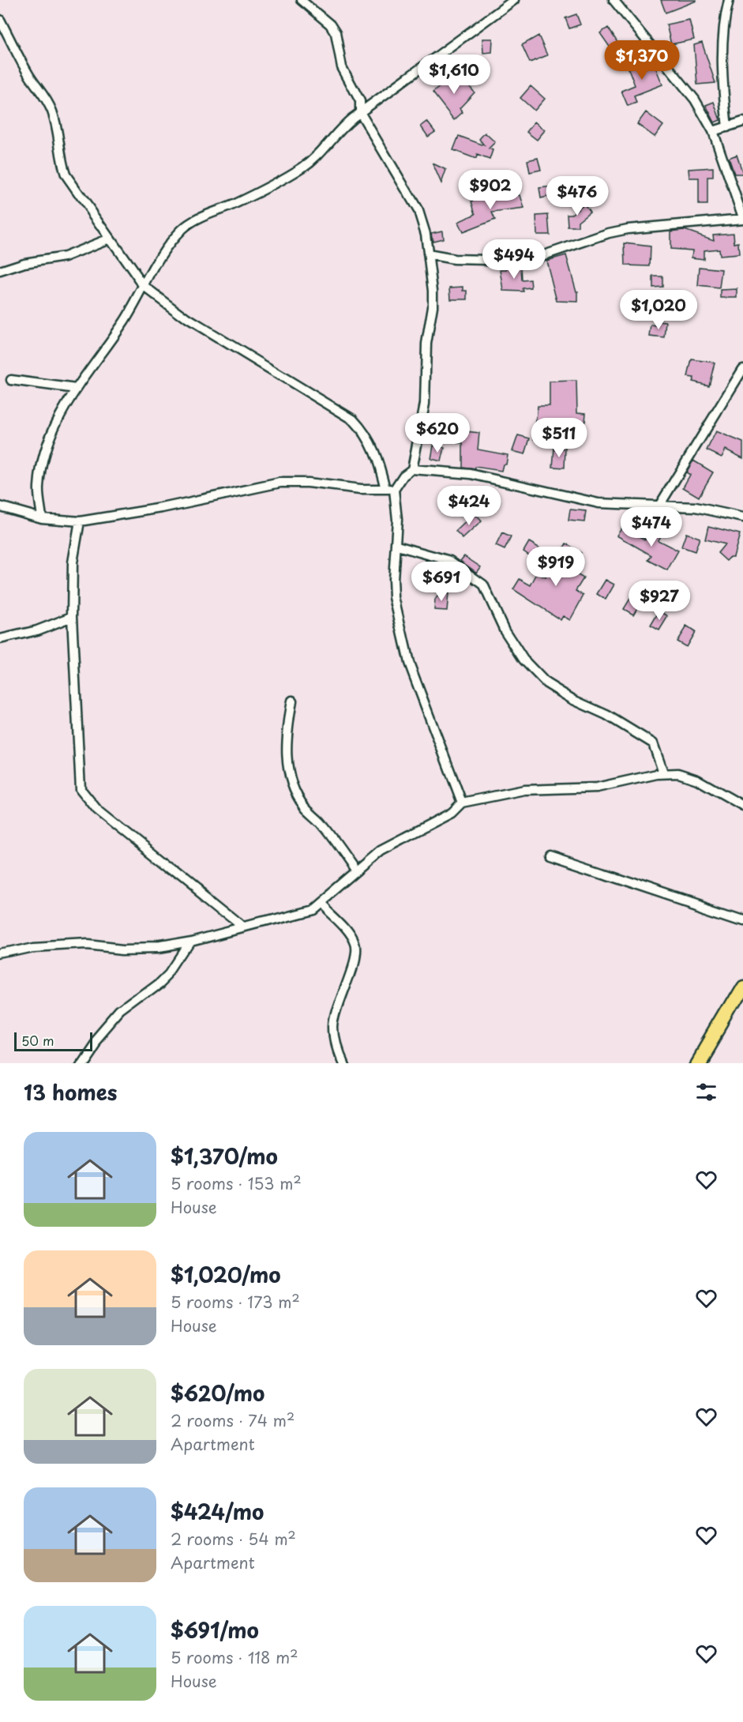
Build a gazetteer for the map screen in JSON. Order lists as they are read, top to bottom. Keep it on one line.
{"scale_bar":"50 m","page":{"price":["$1,370","$1,610","$902","$476","$494","$1,020","$620","$511","$424","$474","$919","$691","$927"],"scale":"50 m","heading":"13 homes","list":[{"name":"$1,370/mo","note":"5 rooms · 153 m² · House"},{"name":"$1,020/mo","note":"5 rooms · 173 m² · House"},{"name":"$620/mo","note":"2 rooms · 74 m² · Apartment"},{"name":"$424/mo","note":"2 rooms · 54 m² · Apartment"},{"name":"$691/mo","note":"5 rooms · 118 m² · House"}]}}
